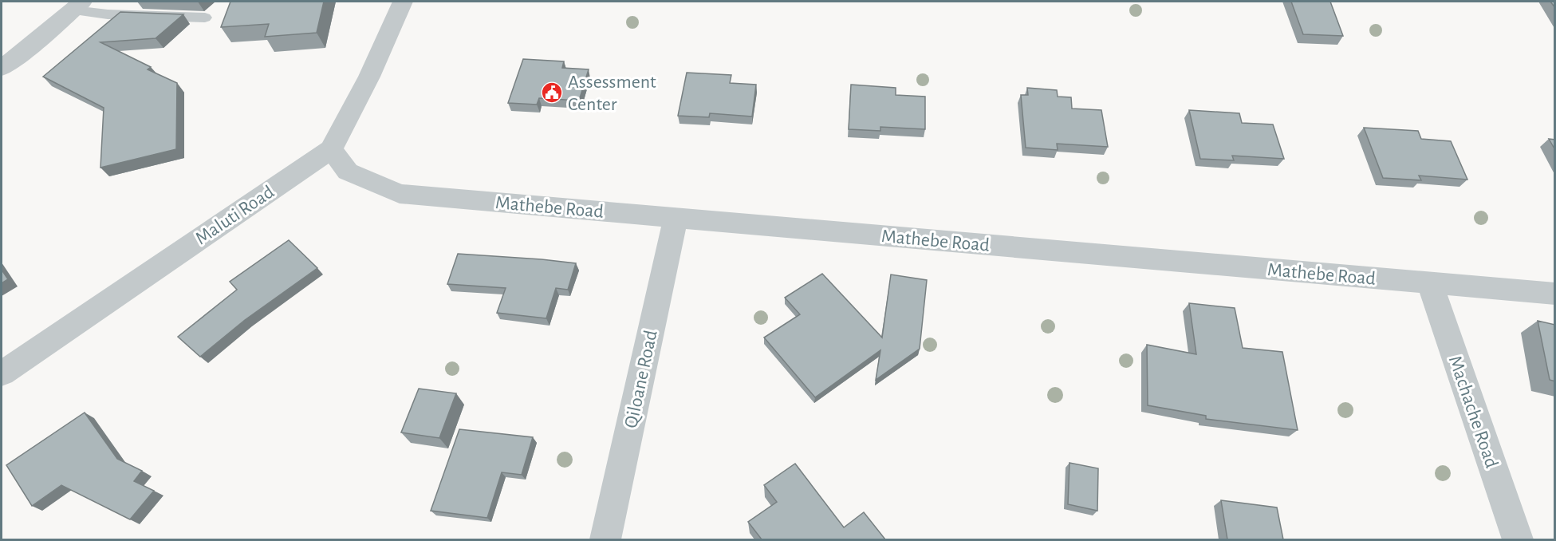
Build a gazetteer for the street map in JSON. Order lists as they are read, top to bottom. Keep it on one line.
{"streets":{"street":["Mathebe Road","Maluti Road","Qiloane Road","Machache Road"]},"crossings":[["Mathebe Road","Maluti Road"],["Mathebe Road","Qiloane Road"],["Mathebe Road","Machache Road"]],"places":{"public building":["Assessment Center"]}}
